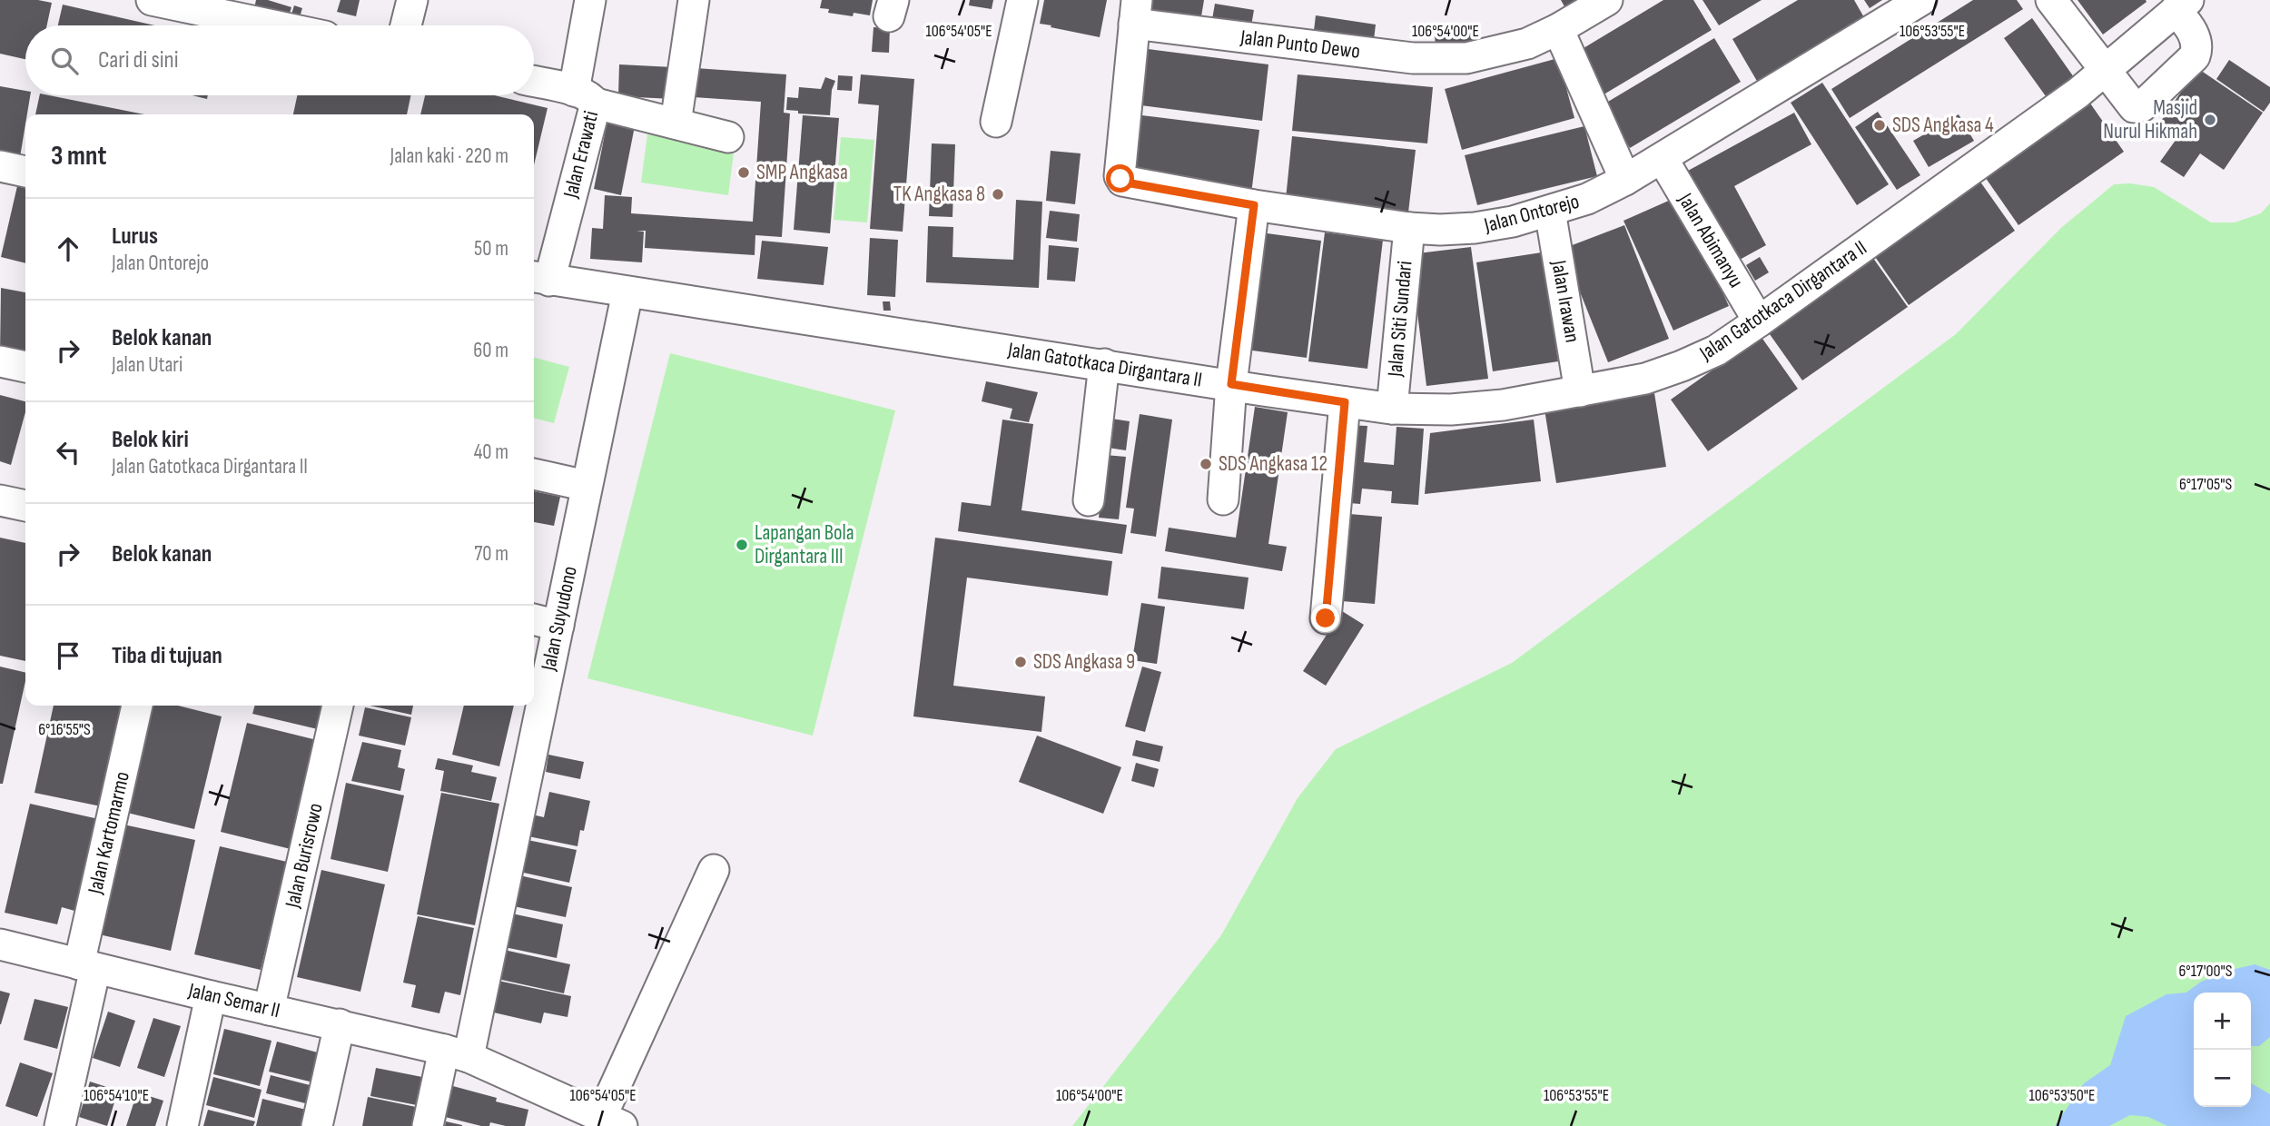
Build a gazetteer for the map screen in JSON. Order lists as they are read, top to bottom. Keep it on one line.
{"streets":{"street":["Jalan Punto Dewo","Jalan Erawati","Jalan Ontorejo","Jalan Abimanyu","Jalan Gatotkaca Dirgantara II","Jalan Irawan","Jalan Siti Sundari","Jalan Suyudono","Jalan Kartomarmo","Jalan Burisrowo","Jalan Semar II"]},"crossings":[["Jalan Punto Dewo","Jalan Ontorejo"],["Jalan Erawati","Jalan Gatotkaca Dirgantara II"],["Jalan Ontorejo","Jalan Abimanyu"],["Jalan Ontorejo","Jalan Irawan"],["Jalan Ontorejo","Jalan Siti Sundari"],["Jalan Abimanyu","Jalan Gatotkaca Dirgantara II"],["Jalan Gatotkaca Dirgantara II","Jalan Irawan"],["Jalan Gatotkaca Dirgantara II","Jalan Siti Sundari"],["Jalan Gatotkaca Dirgantara II","Jalan Suyudono"],["Jalan Suyudono","Jalan Semar II"],["Jalan Kartomarmo","Jalan Semar II"],["Jalan Burisrowo","Jalan Semar II"]],"places":["Masjid Nurul Hikmah","SDS Angkasa 4","SMP Angkasa","TK Angkasa 8","SDS Angkasa 12","Lapangan Bola Dirgantara III","SDS Angkasa 9"],"page":{"search":"Cari di sini","heading":["3 mnt","Jalan kaki · 220 m"],"list":[["Lurus","Jalan Ontorejo","50 m"],["Belok kanan","Jalan Utari","60 m"],["Belok kiri","Jalan Gatotkaca Dirgantara II","40 m"],["Belok kanan","70 m"],"Tiba di tujuan"],"map_buttons":["+","−"]},"coordinates":["106°54'05\"E","106°54'00\"E","106°53'55\"E","6°17'05\"S","6°16'55\"S","6°17'00\"S","106°54'10\"E","106°53'50\"E"]}
